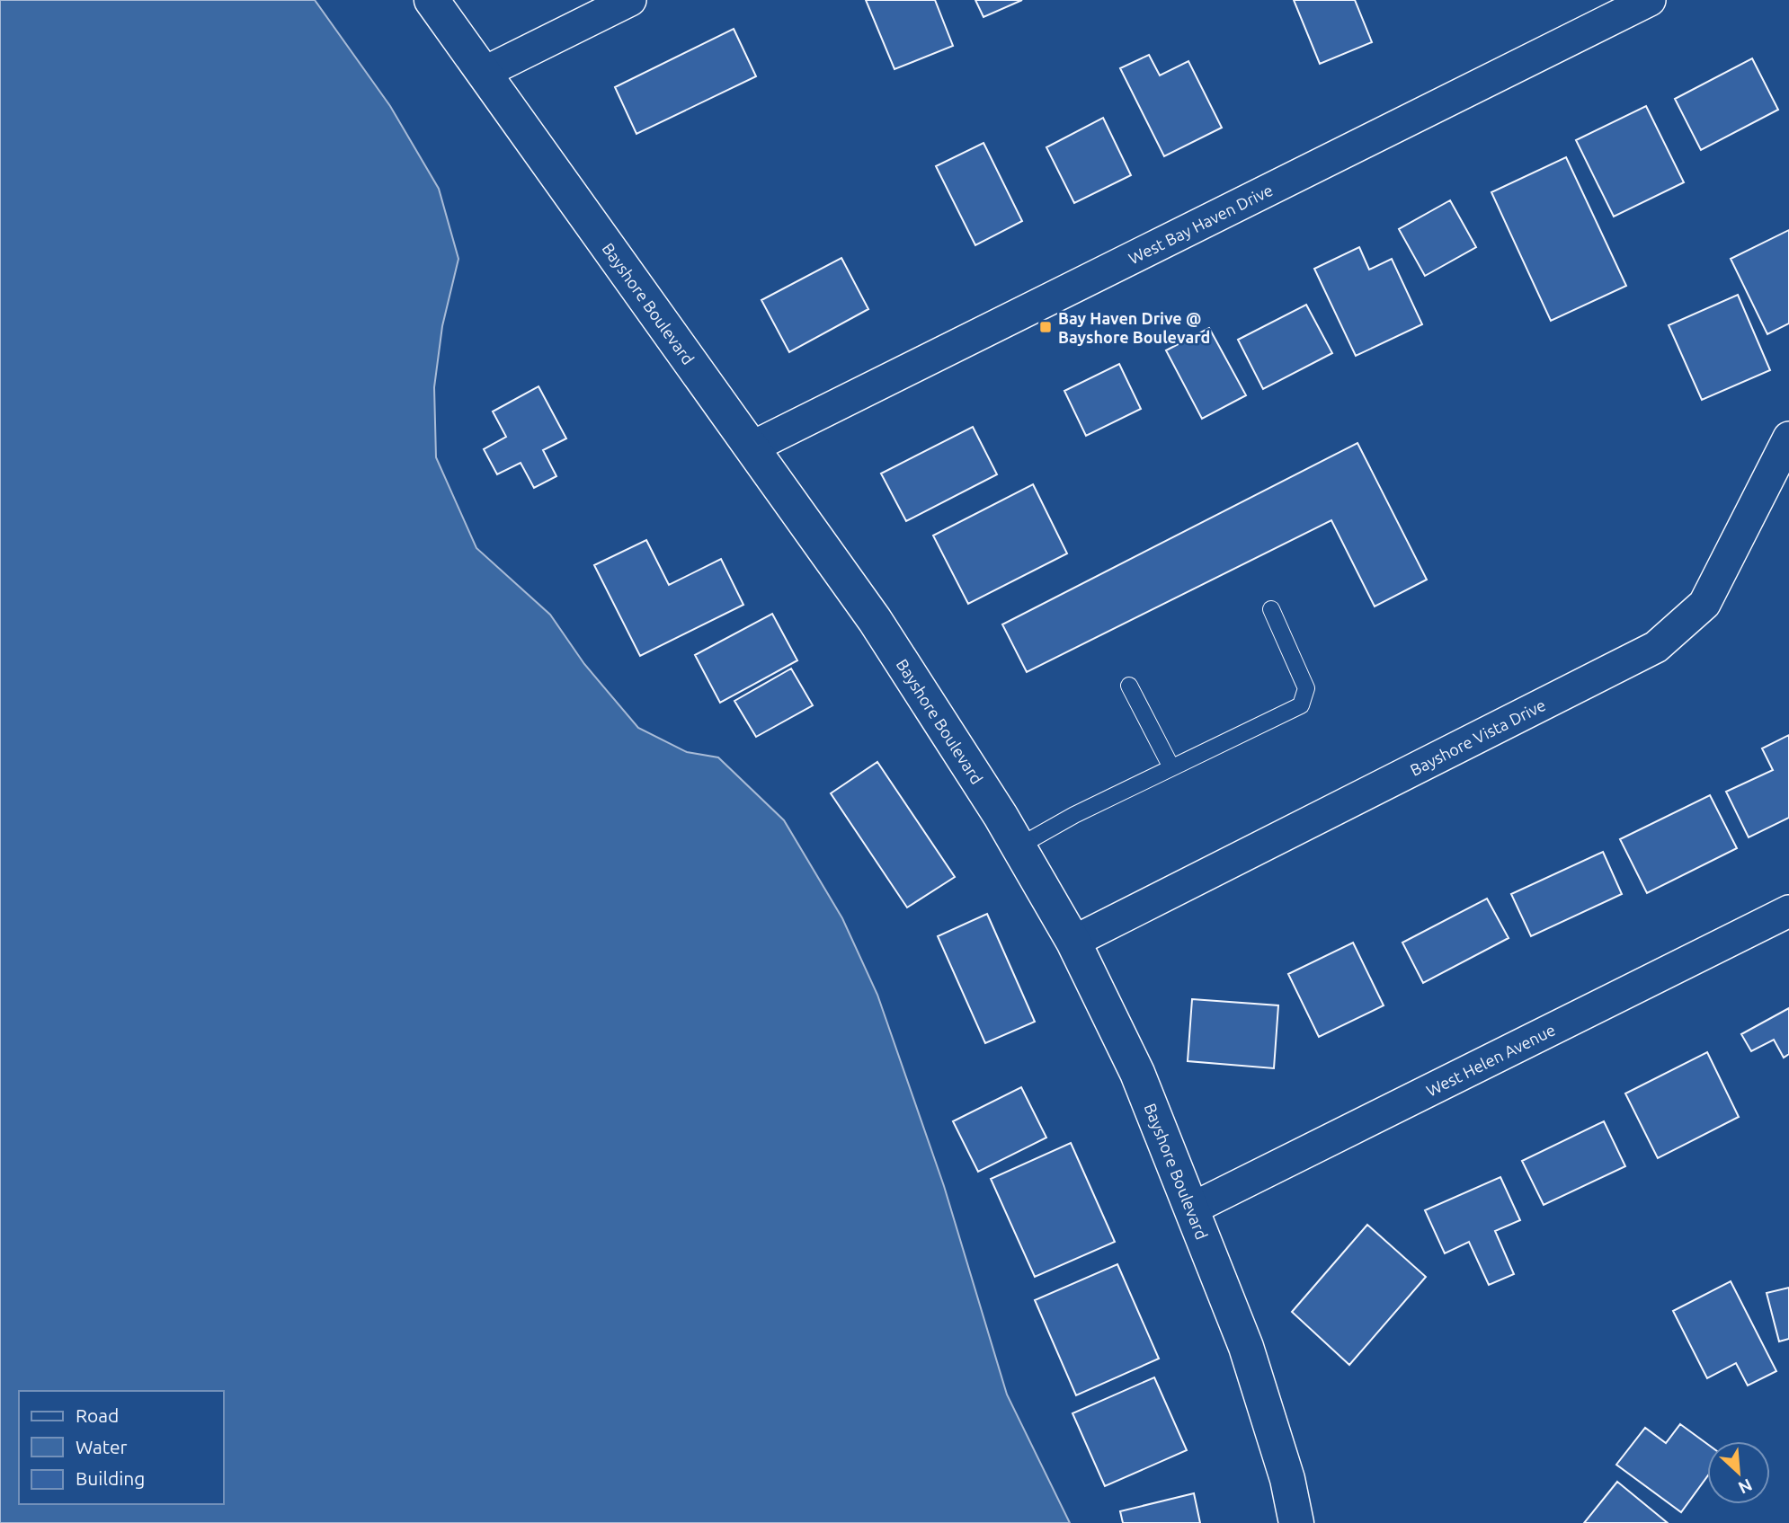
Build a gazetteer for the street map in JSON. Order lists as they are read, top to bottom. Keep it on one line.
{"streets":{"street":["West Bay Haven Drive","Bayshore Boulevard","Bayshore Vista Drive","West Helen Avenue"]},"crossings":[["West Bay Haven Drive","Bayshore Boulevard"],["Bayshore Boulevard","Bayshore Vista Drive"],["Bayshore Boulevard","West Helen Avenue"]],"places":{"transit":["Bay Haven Drive @ Bayshore Boulevard"]},"legend":["Road","Water","Building"],"north":"bottom right"}
